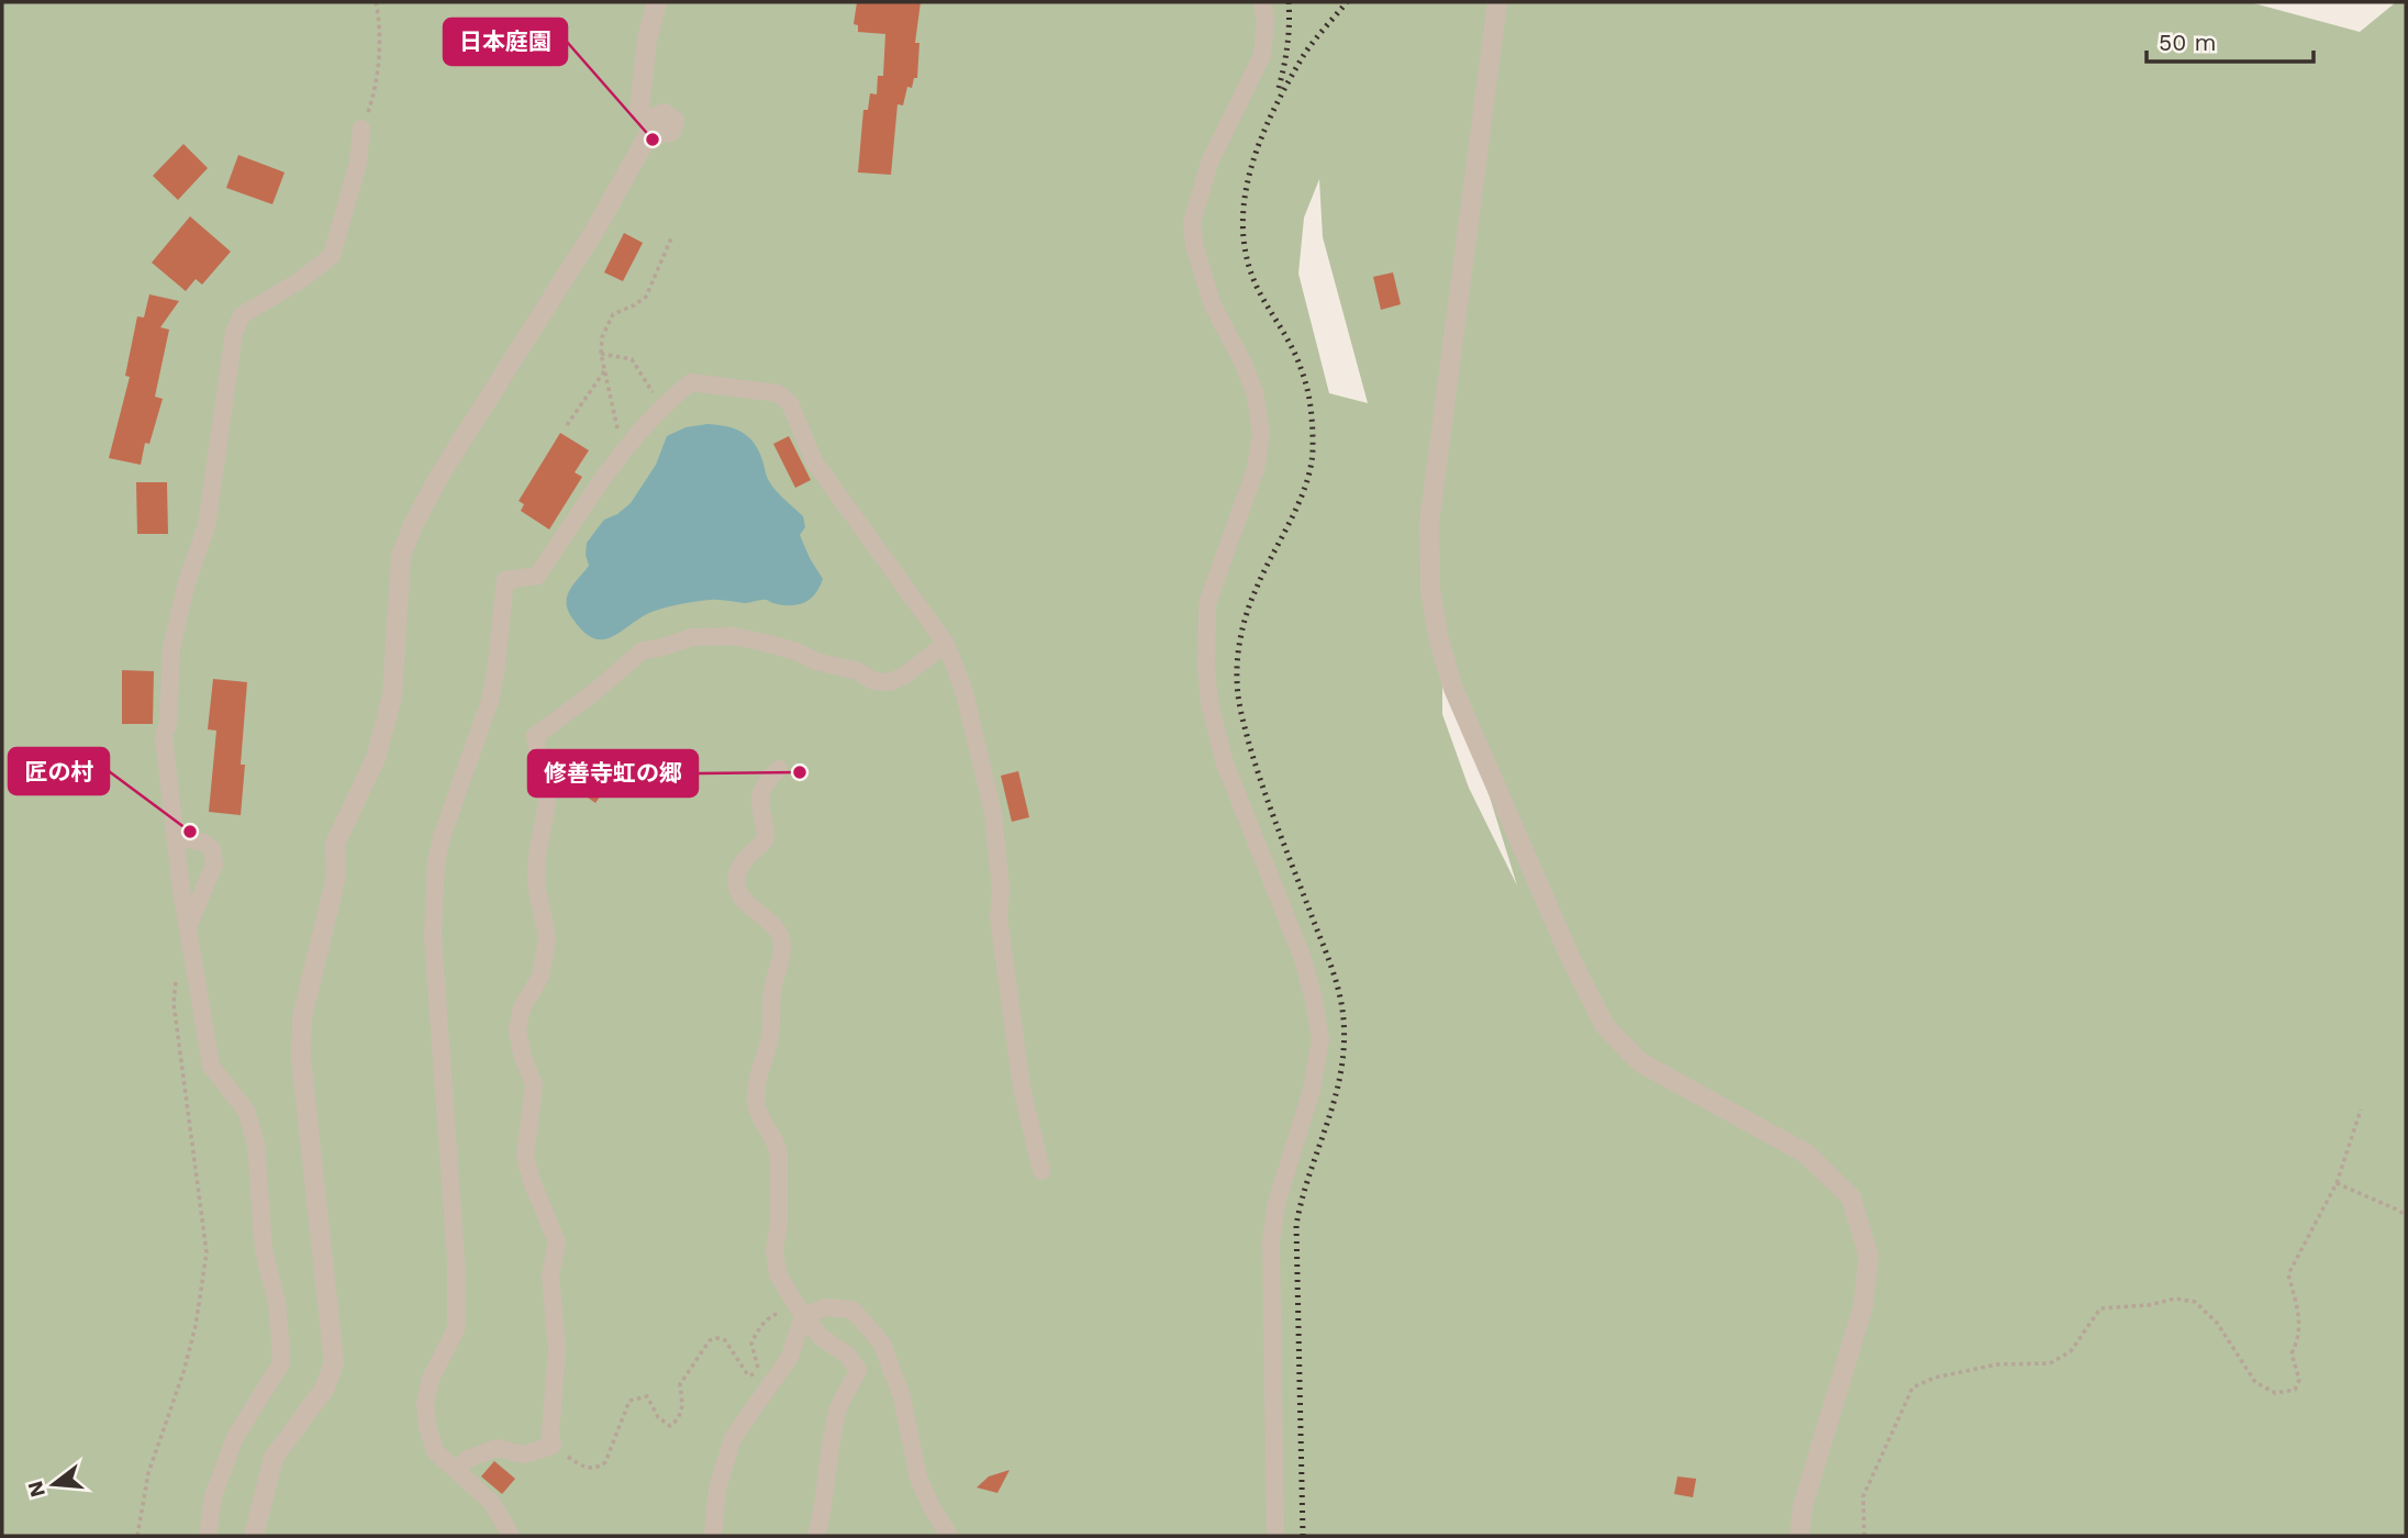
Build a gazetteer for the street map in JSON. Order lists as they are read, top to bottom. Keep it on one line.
{"places":["日本庭園","修善寺虹の郷","匠の村"],"scale_bar":"50 m","north":"left"}
